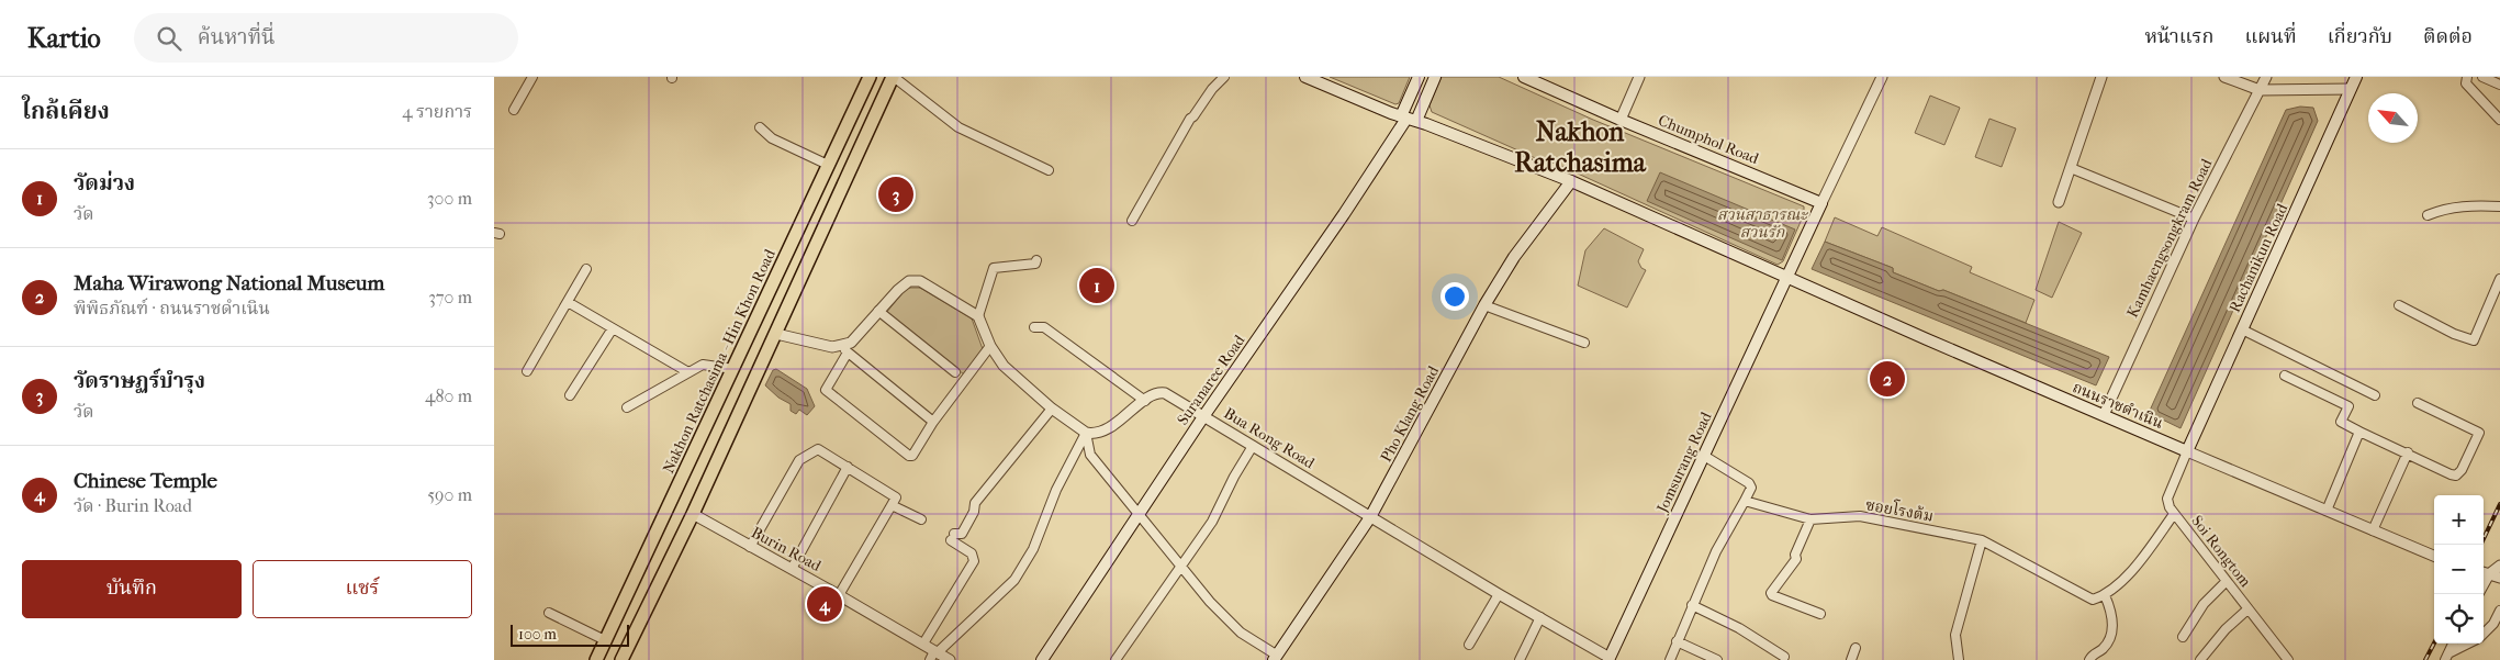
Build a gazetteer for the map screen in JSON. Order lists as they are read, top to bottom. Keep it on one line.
{"streets":{"main road":["Chumphol Road","Rachanikun Road","Nakhon Ratchasima - Hin Khon Road","Suranaree Road","ถนนราชดำเนิน","Pho Klang Road","Jomsurang Road"],"street":["Kamhaengsongkram Road","Bua Rong Road","ซอยโรงต้ม","Burin Road","Soi Rongtom"]},"crossings":[["Chumphol Road","Jomsurang Road"],["Kamhaengsongkram Road","ถนนราชดำเนิน"],["Rachanikun Road","ถนนราชดำเนิน"],["Rachanikun Road","Soi Rongtom"],["Suranaree Road","ถนนราชดำเนิน"],["Suranaree Road","Bua Rong Road"],["ถนนราชดำเนิน","Pho Klang Road"],["ถนนราชดำเนิน","Jomsurang Road"],["ถนนราชดำเนิน","Soi Rongtom"],["Pho Klang Road","Bua Rong Road"],["Bua Rong Road","Jomsurang Road"]],"districts":["Nakhon Ratchasima"],"parks":["สวนสาธารณะ สวนรัก"],"scale_bar":"100 m","north":"top left","page":{"header":"Kartio","search":"ค้นหาที่นี่","nav":["หน้าแรก","แผนที่","เกี่ยวกับ","ติดต่อ"],"heading":["ใกล้เคียง","4 รายการ"],"list":[{"mark":"1","name":"วัดม่วง","note":"วัด","value":"300 m"},{"mark":"2","name":"Maha Wirawong National Museum","note":"พิพิธภัณฑ์ · ถนนราชดำเนิน","value":"370 m"},{"mark":"3","name":"วัดราษฏร์บำรุง","note":"วัด","value":"480 m"},{"mark":"4","name":"Chinese Temple","note":"วัด · Burin Road","value":"590 m"}],"pins":["3","1","2","4"],"map_buttons":["+","−"],"buttons":["บันทึก","แชร์"],"scale":"100 m"}}
